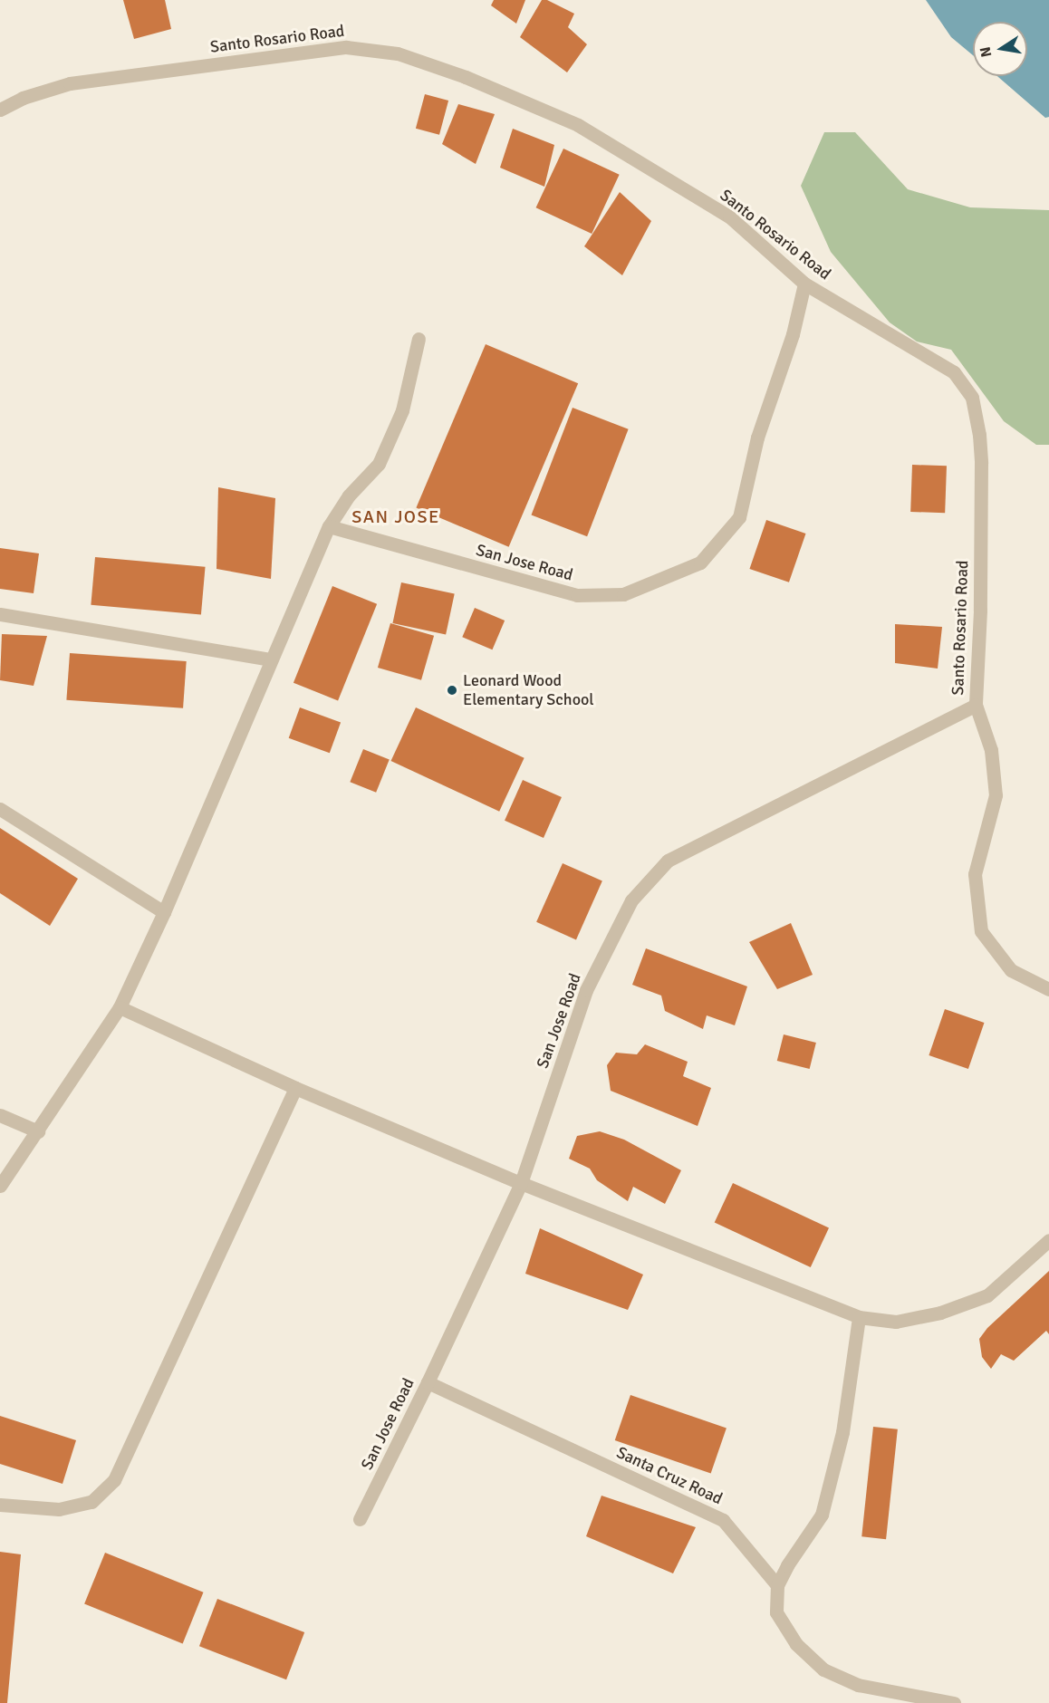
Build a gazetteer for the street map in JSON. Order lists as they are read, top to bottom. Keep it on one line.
{"streets":{"street":["Santo Rosario Road","San Jose Road","Santa Cruz Road"]},"crossings":[["Santo Rosario Road","San Jose Road"],["San Jose Road","Santa Cruz Road"]],"districts":["SAN JOSE"],"places":["Leonard Wood Elementary School"],"north":"left"}
